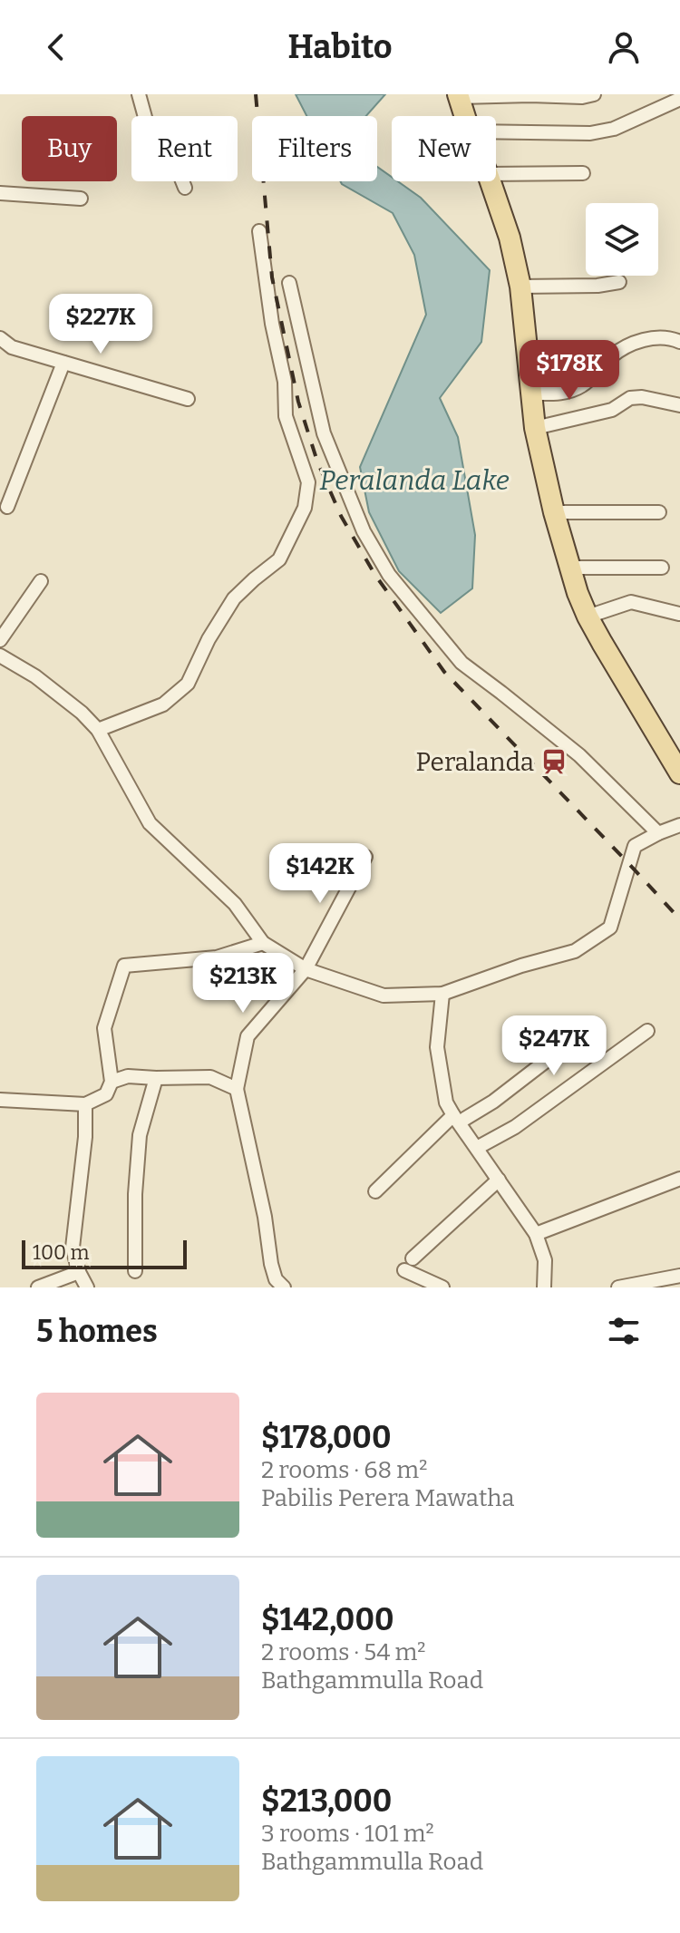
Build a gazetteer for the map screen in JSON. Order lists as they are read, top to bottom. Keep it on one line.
{"water":["Peralanda Lake"],"places":{"station":["Peralanda"]},"scale_bar":"100 m","page":{"header":"Habito","chip":["Buy","Rent","Filters","New"],"price":["$227K","$178K","$142K","$213K","$247K"],"scale":"100 m","heading":"5 homes","list":[{"name":"$178,000","note":"2 rooms · 68 m² · Pabilis Perera Mawatha"},{"name":"$142,000","note":"2 rooms · 54 m² · Bathgammulla Road"},{"name":"$213,000","note":"3 rooms · 101 m² · Bathgammulla Road"}]}}
